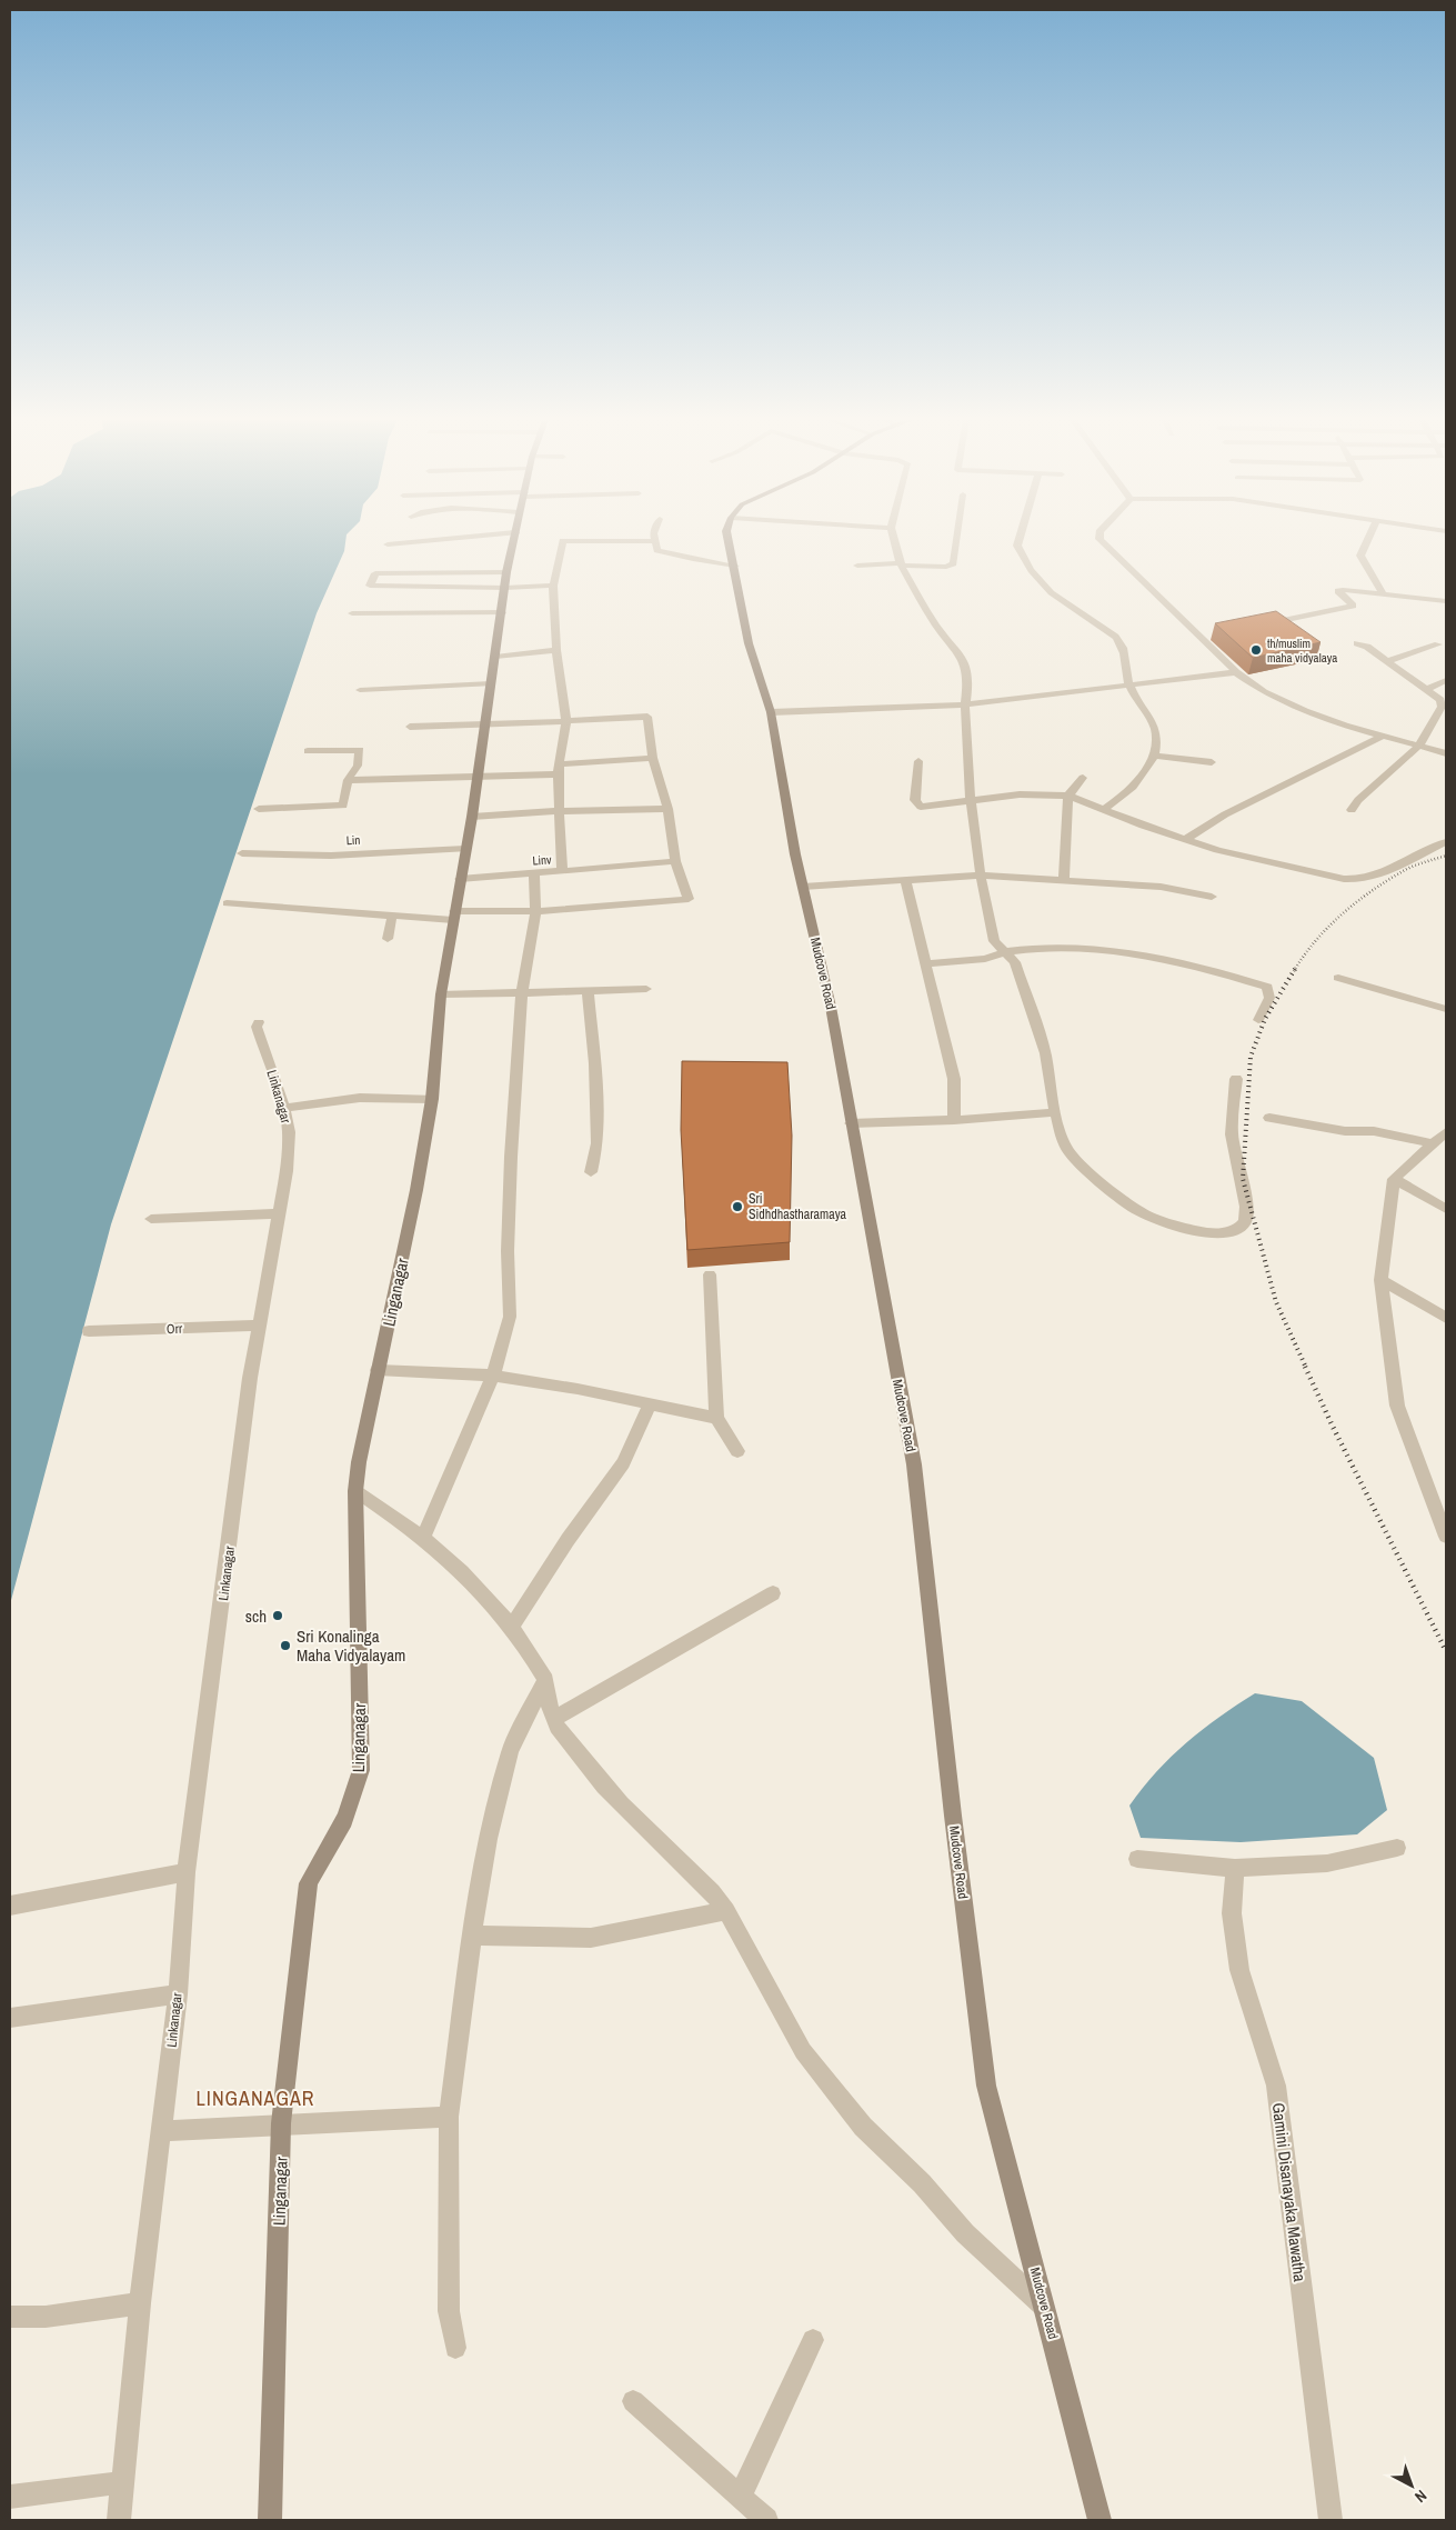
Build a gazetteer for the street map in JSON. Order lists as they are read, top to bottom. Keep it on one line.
{"streets":{"street":["Lin","Linv","Mudcove Road","Linkanagar","Linganagar","Orr","Gamini Disanayaka Mawatha"]},"crossings":[["Linkanagar","Orr"]],"districts":["LINGANAGAR"],"places":["th/muslim maha vidyalaya","Sri Sidhdhastharamaya","sch","Sri Konalinga Maha Vidyalayam"],"north":"bottom right"}
